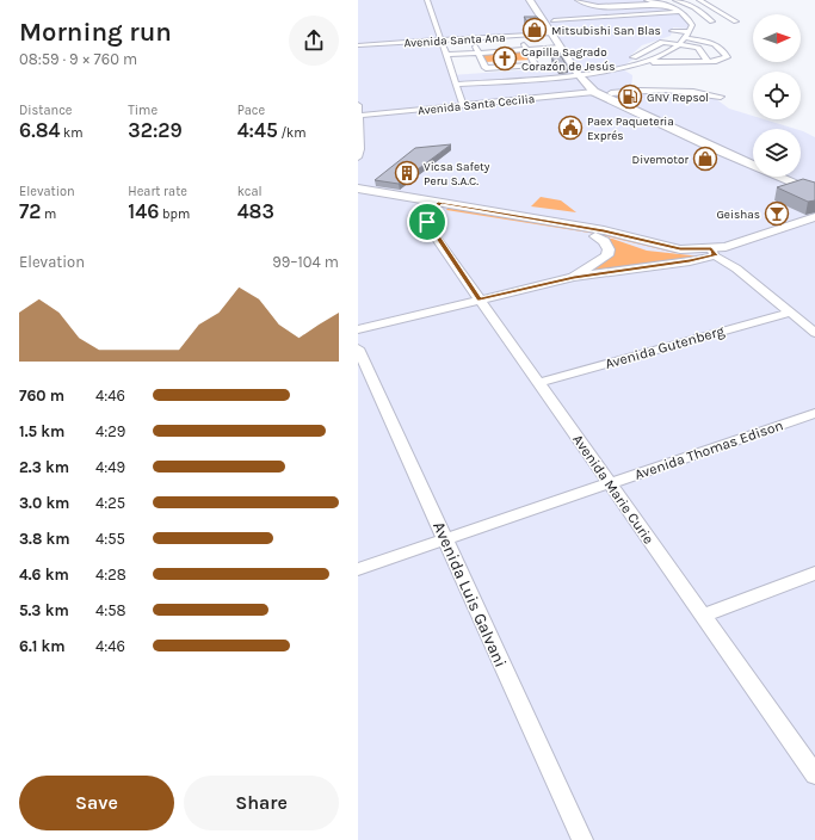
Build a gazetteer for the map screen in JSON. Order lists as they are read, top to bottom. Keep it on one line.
{"streets":{"street":["Avenida Santa Ana","Avenida Santa Cecilia","Avenida Gutenberg","Avenida Thomas Edison","Avenida Marie Curie","Avenida Luis Galvani"]},"crossings":[["Avenida Gutenberg","Avenida Marie Curie"],["Avenida Thomas Edison","Avenida Marie Curie"],["Avenida Thomas Edison","Avenida Luis Galvani"]],"places":{"shop":["Mitsubishi San Blas","Divemotor"],"church":["Capilla Sagrado Corazón de Jesús"],"fuel station":["GNV Repsol"],"public building":["Paex Paqueteria Exprés"],"building":["Vicsa Safety Peru S.A.C."],"bar":["Geishas"]},"north":"right","page":{"heading":["Morning run","08:59 · 9 × 760 m"],"stats":[["Distance","6.84 km"],["Time","32:29"],["Pace","4:45 /km"],["Elevation","72 m"],["Heart rate","146 bpm"],["kcal","483"]],"chart":["Elevation","99–104 m"],"list":[{"name":"760 m","note":"4:46"},{"name":"1.5 km","note":"4:29"},{"name":"2.3 km","note":"4:49"},{"name":"3.0 km","note":"4:25"},{"name":"3.8 km","note":"4:55"},{"name":"4.6 km","note":"4:28"},{"name":"5.3 km","note":"4:58"},{"name":"6.1 km","note":"4:46"}],"buttons":["Save","Share"]}}
